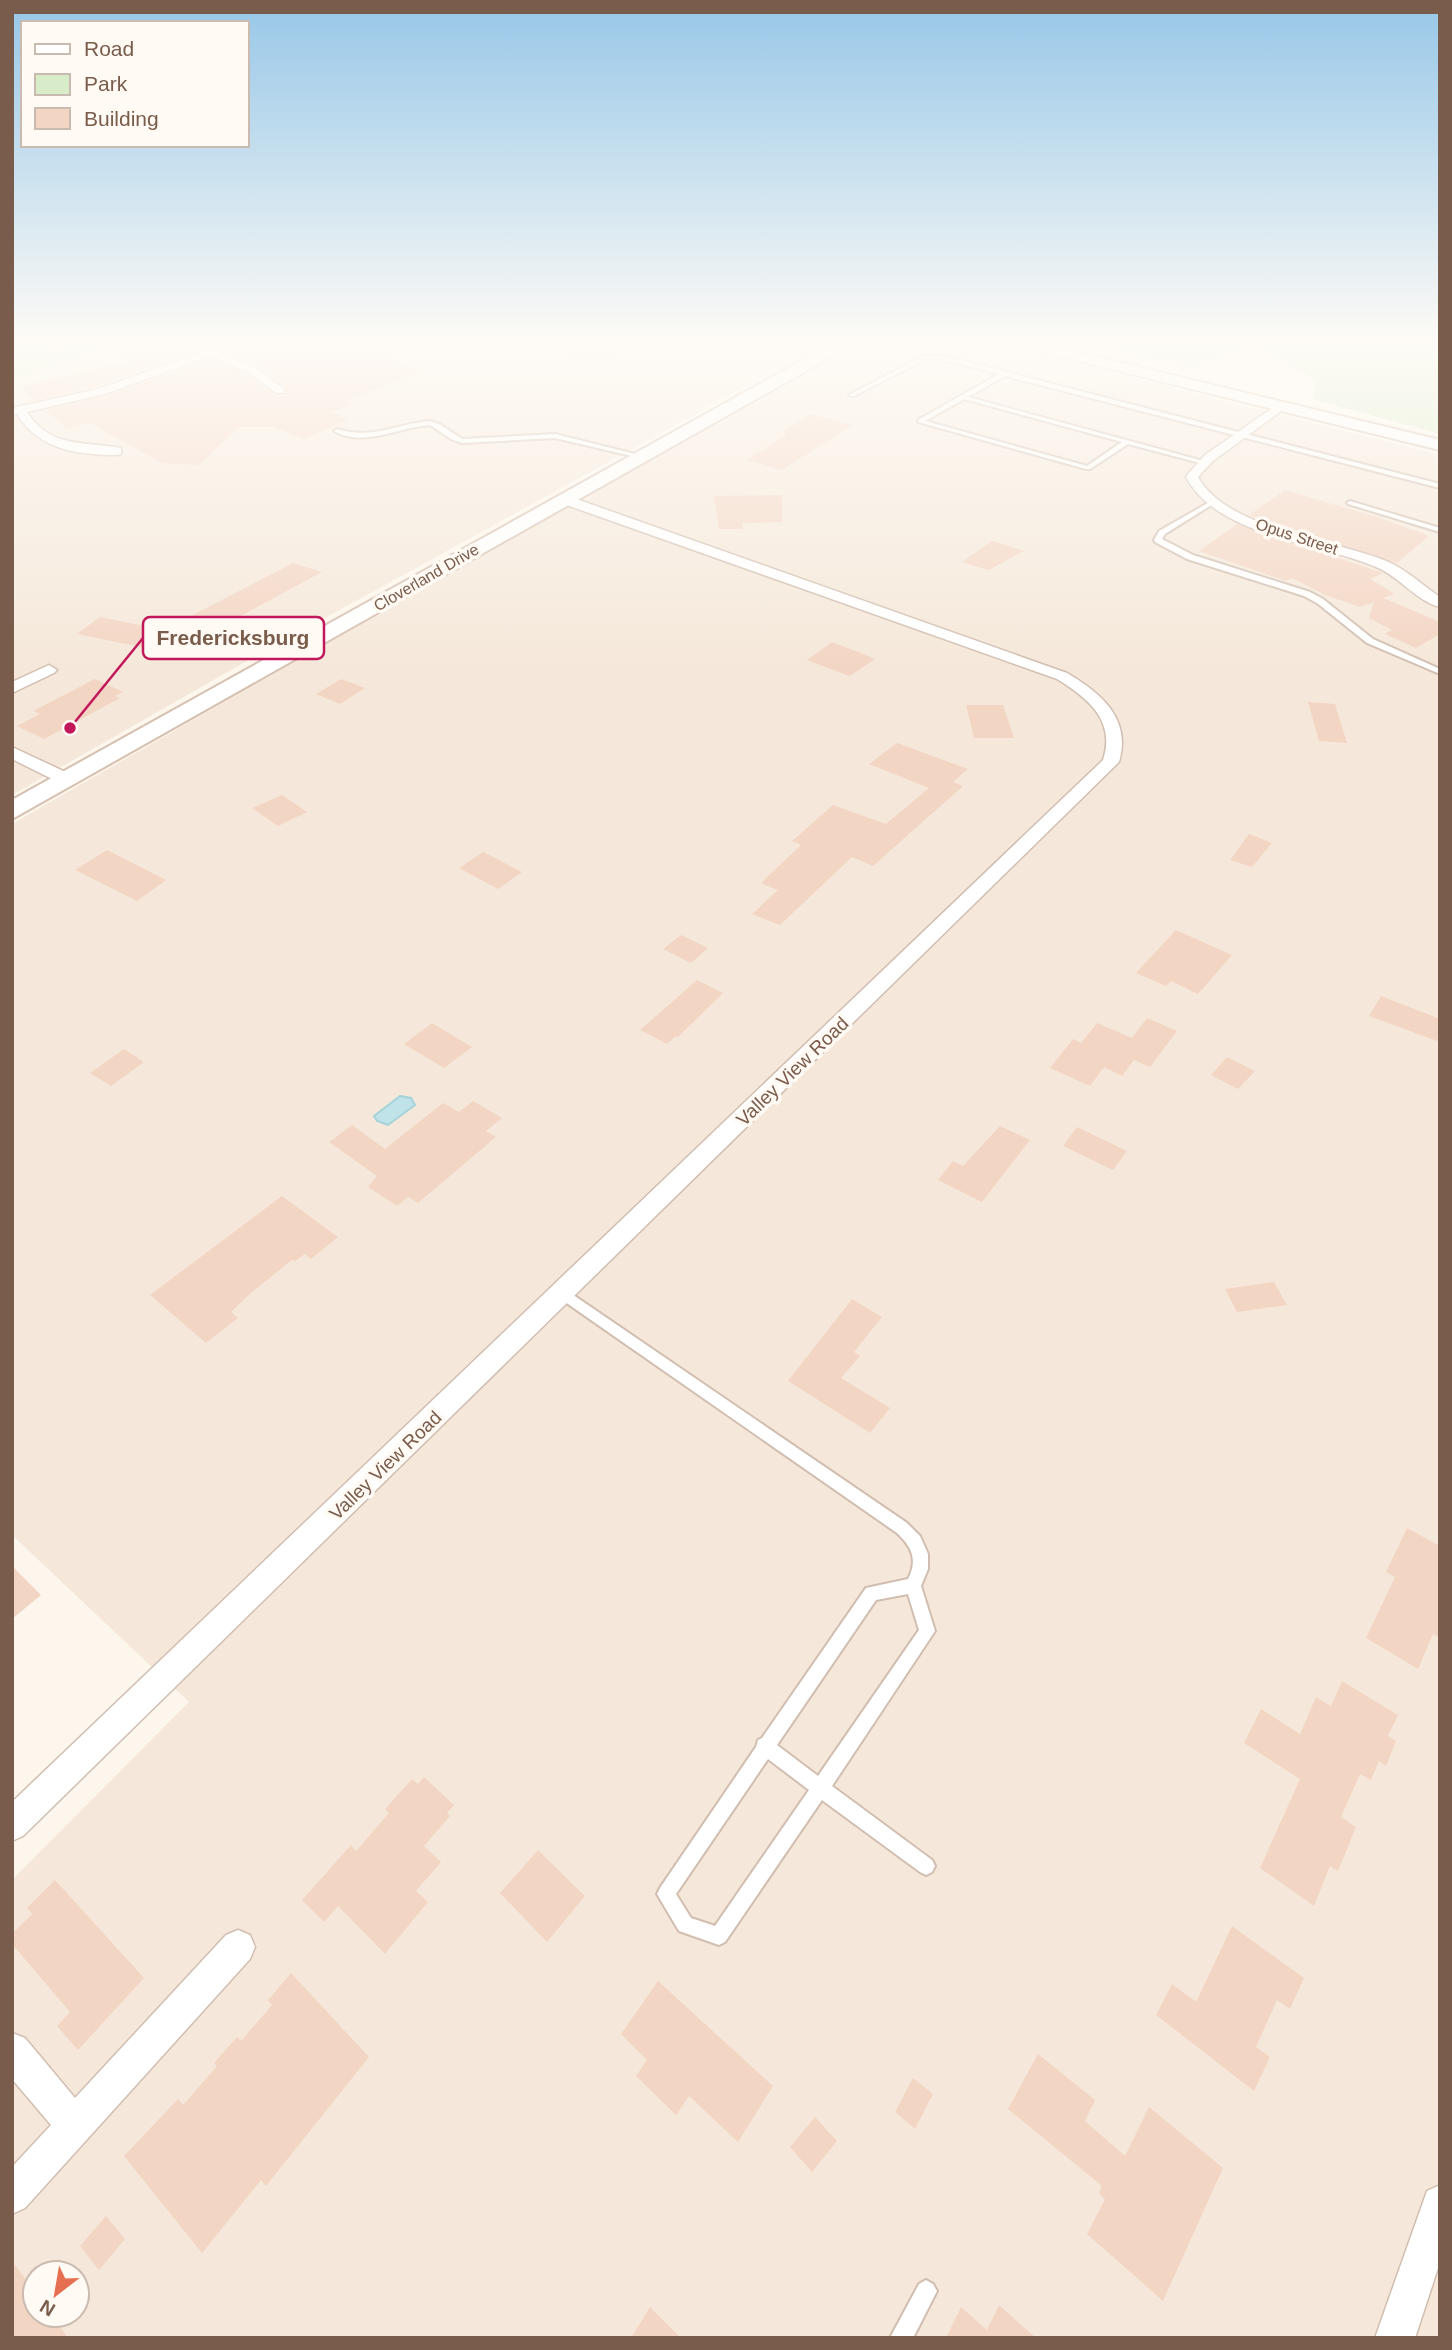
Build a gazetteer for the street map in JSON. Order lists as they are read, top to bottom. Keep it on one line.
{"streets":{"street":["Opus Street","Cloverland Drive","Valley View Road"]},"crossings":[["Cloverland Drive","Valley View Road"]],"places":["Fredericksburg"],"legend":["Road","Park","Building"],"north":"bottom left"}
